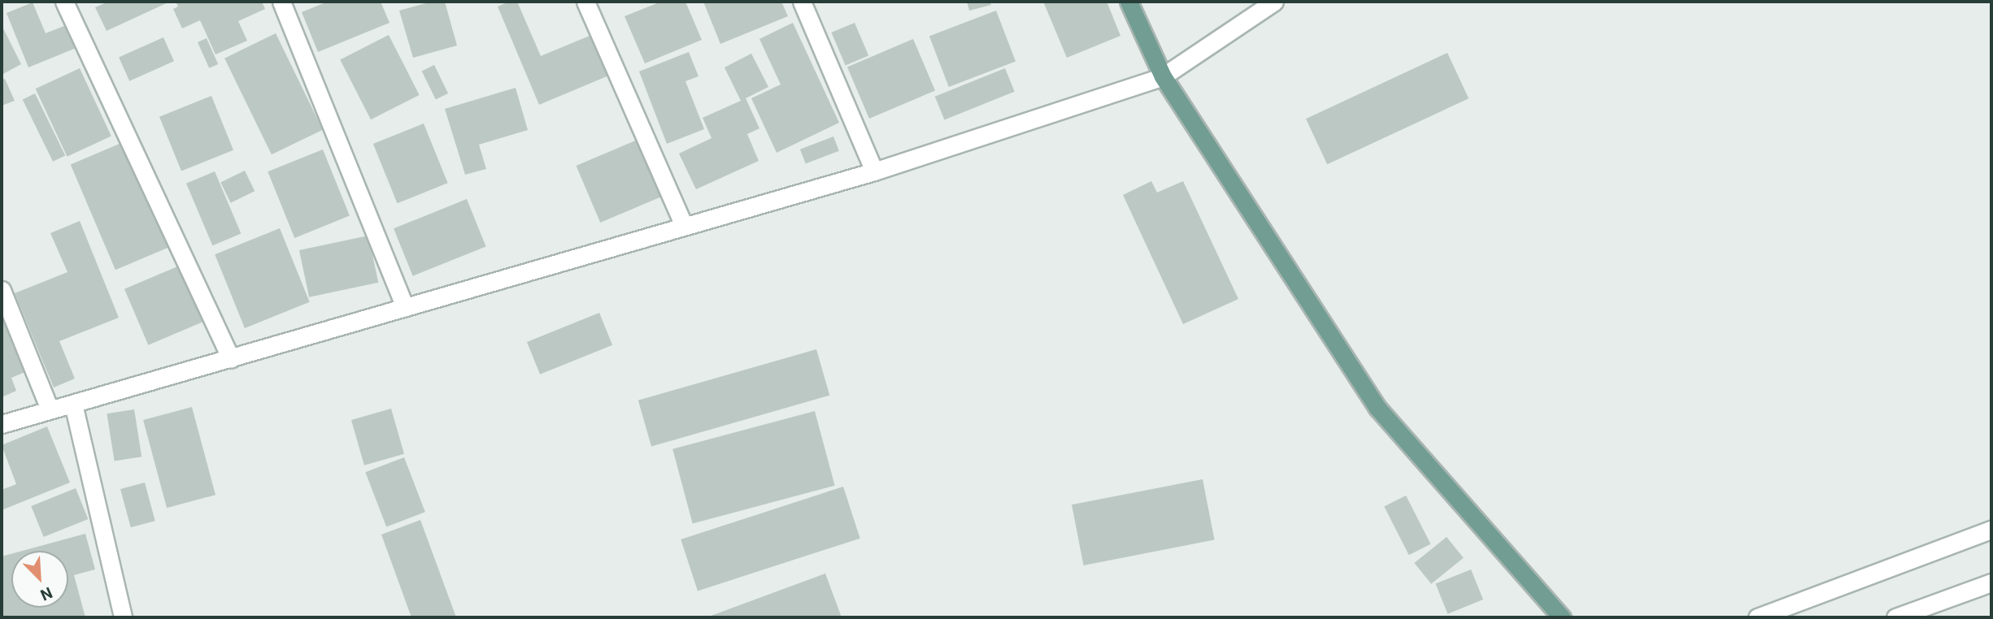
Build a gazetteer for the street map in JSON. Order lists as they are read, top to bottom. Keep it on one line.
{"north":"bottom right"}
